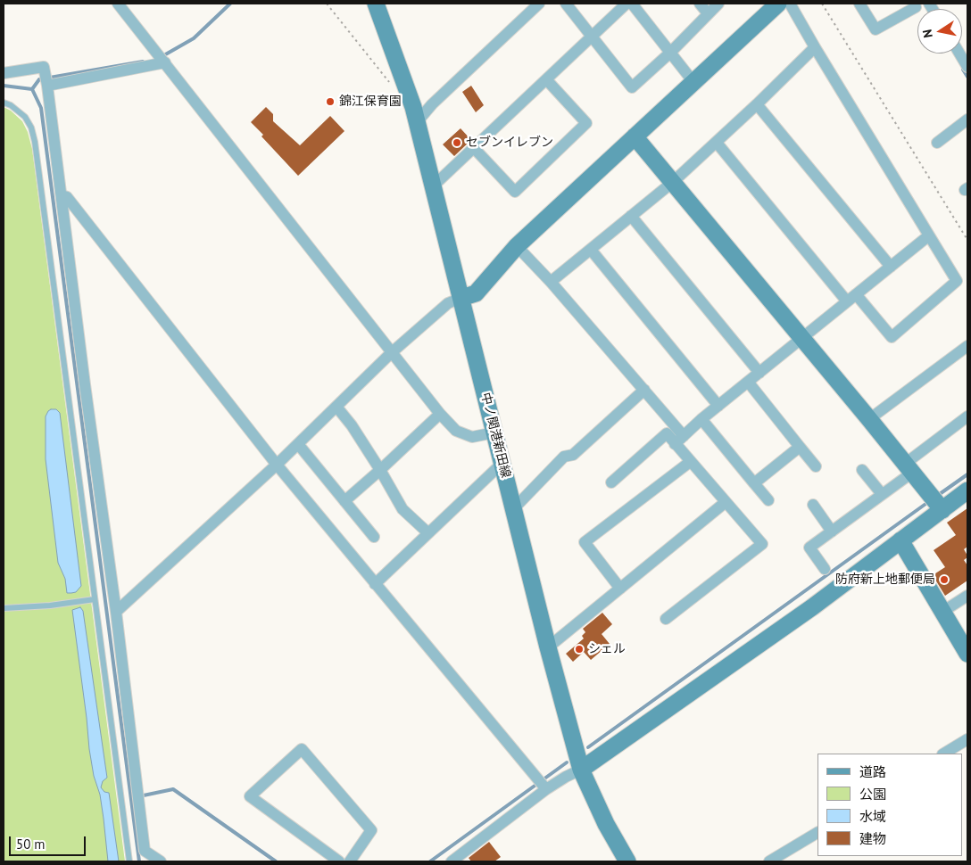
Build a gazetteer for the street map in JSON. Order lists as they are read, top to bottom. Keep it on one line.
{"streets":{"street":["中ノ関港新田線"]},"places":["錦江保育園","セブンイレブン","防府新上地郵便局","シェル"],"legend":["道路","公園","水域","建物"],"scale_bar":"50 m","north":"left"}
